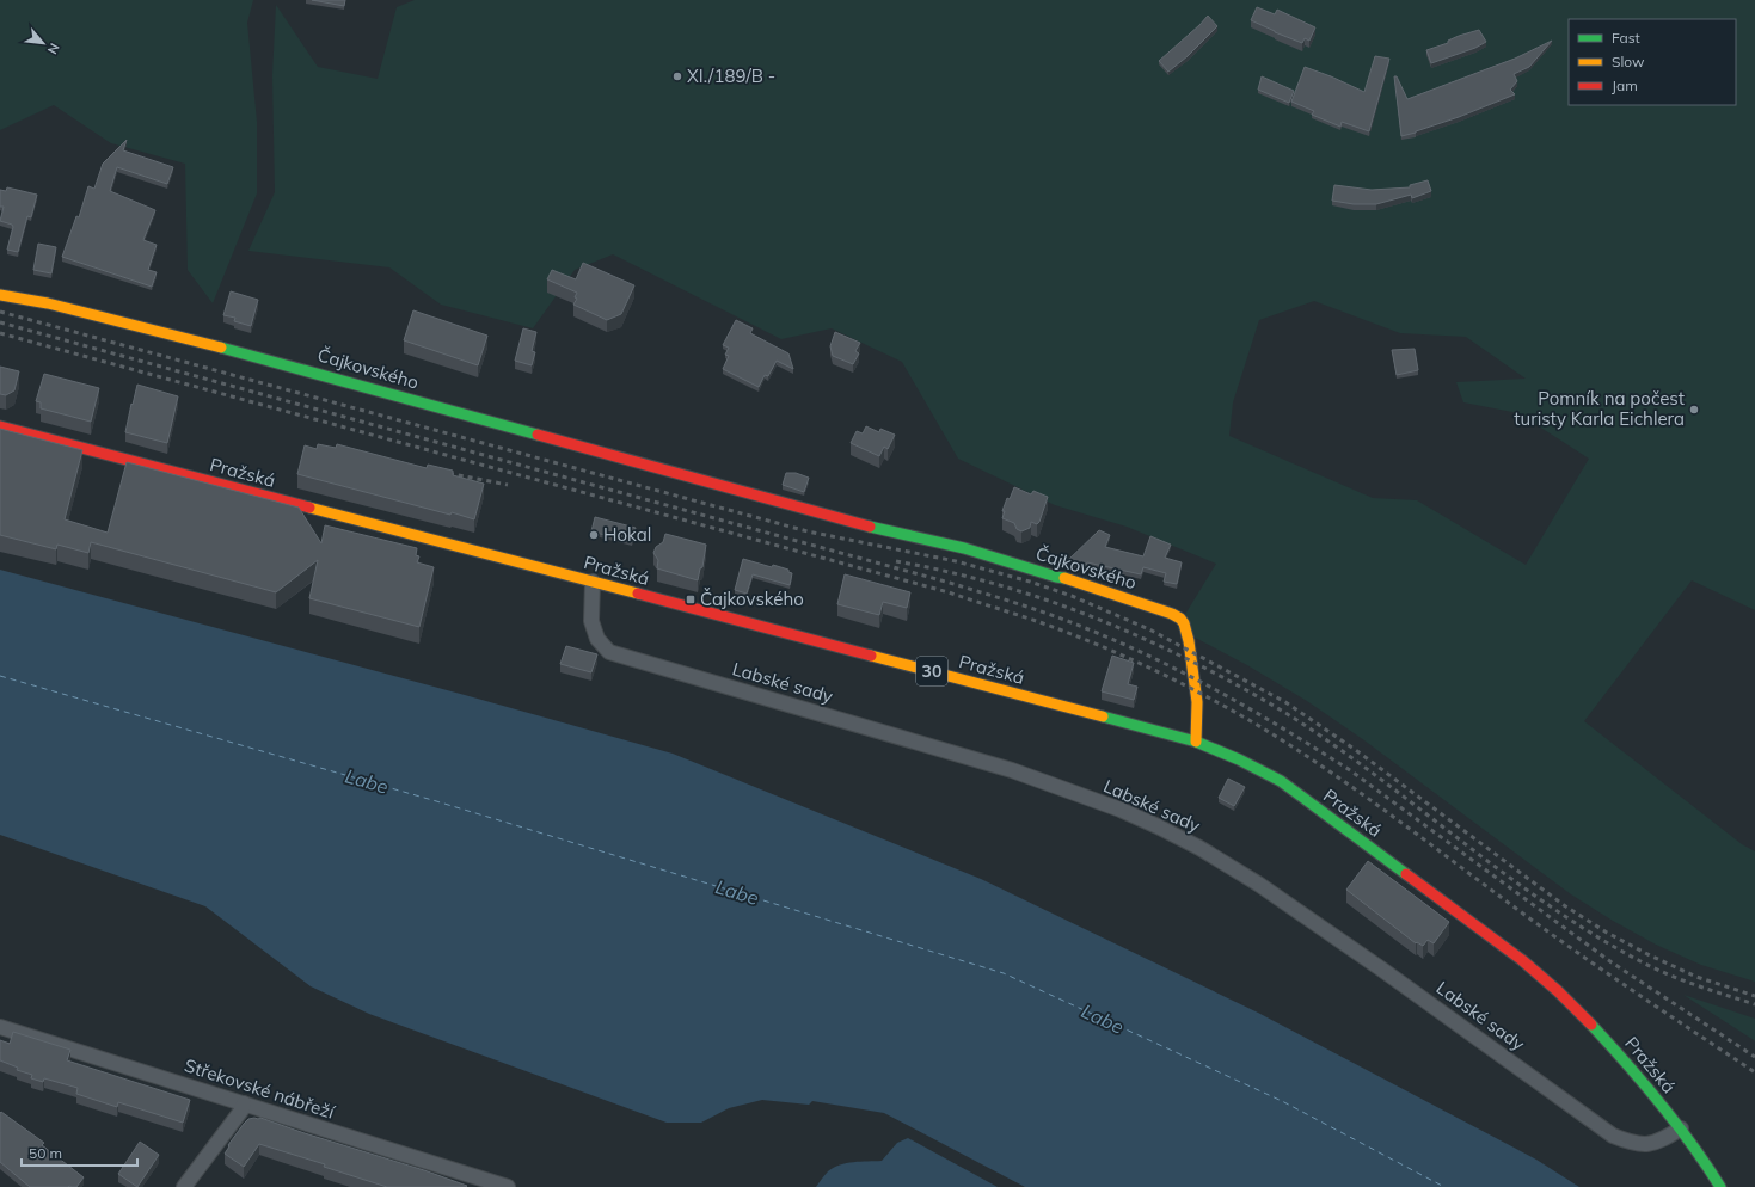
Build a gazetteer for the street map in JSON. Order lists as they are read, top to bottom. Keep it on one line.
{"streets":{"main road":["Čajkovského","Pražská","30"],"street":["Labské sady","Střekovské nábřeží"]},"crossings":[["Čajkovského","Pražská"],["Pražská","Labské sady"]],"water":["Labe"],"places":{"other":["XI./189/B -","Pomník na počest turisty Karla Eichlera","Hokal"],"transit":["Čajkovského"]},"legend":["Fast","Slow","Jam"],"scale_bar":"50 m","north":"bottom right"}
